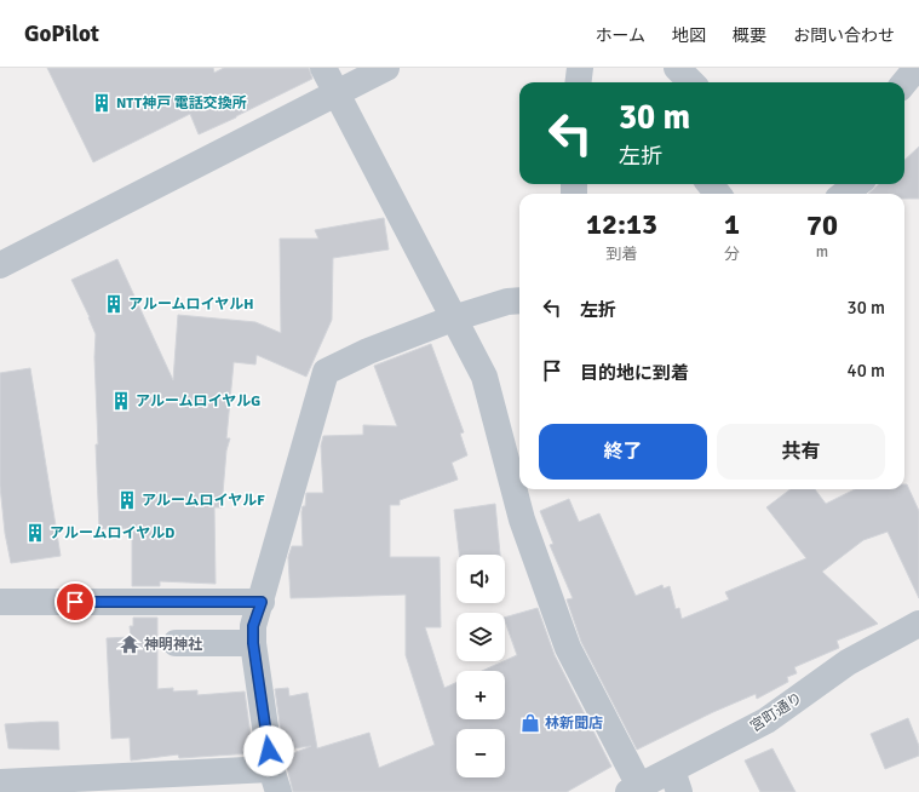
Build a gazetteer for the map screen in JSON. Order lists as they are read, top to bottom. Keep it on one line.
{"streets":{"street":["宮町通り"]},"places":{"building":["NTT神戸 電話交換所","アルームロイヤルH","アルームロイヤルG","アルームロイヤルF","アルームロイヤルD"],"temple":["神明神社"],"shop":["林新聞店"]},"page":{"header":"GoPilot","nav":["ホーム","地図","概要","お問い合わせ"],"turn":["30 m","左折"],"eta":["12:13","到着","1","分","70","m"],"list":[{"name":"左折","value":"30 m"},{"name":"目的地に到着","value":"40 m"}],"buttons":["終了","共有"],"map_buttons":["+","−"]}}
